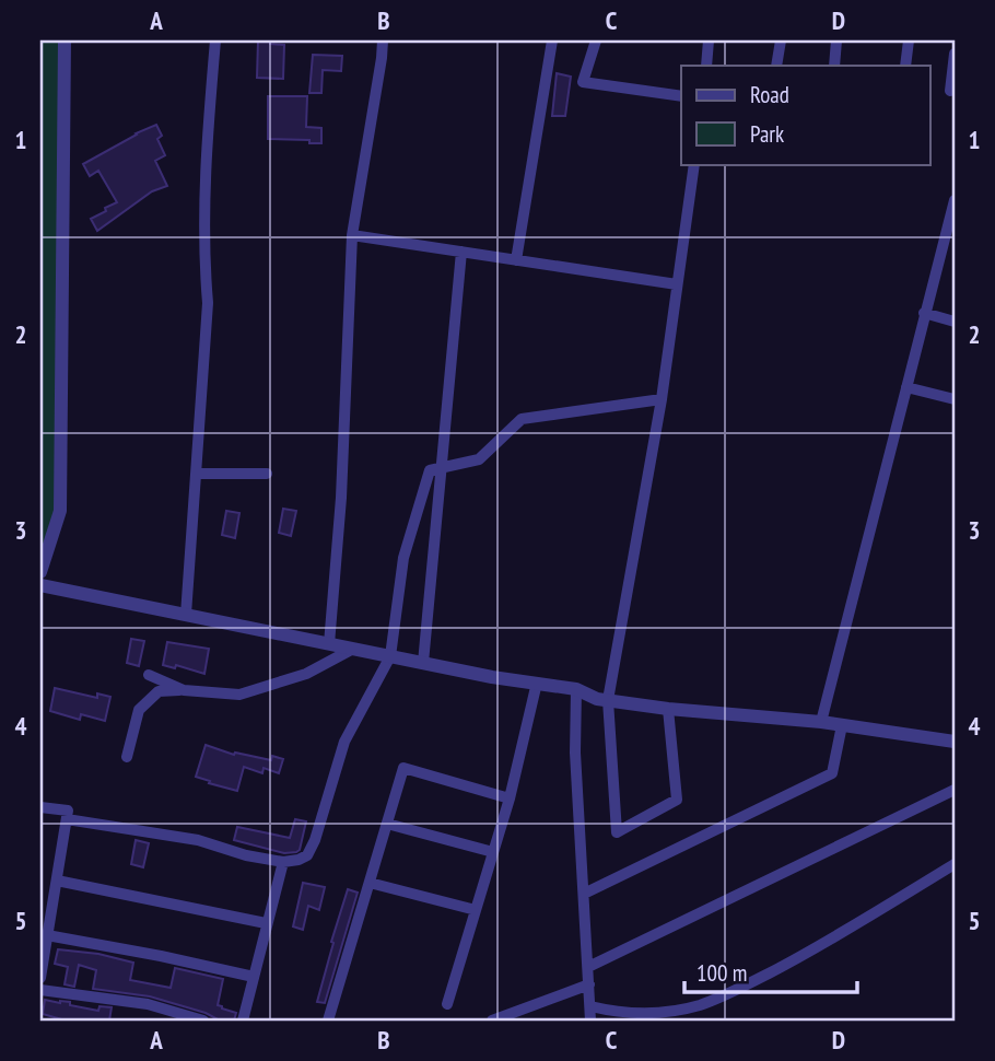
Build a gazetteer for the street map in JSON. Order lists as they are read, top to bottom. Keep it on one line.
{"legend":["Road","Park"],"scale_bar":"100 m","grid":{"columns":["A","B","C","D"],"rows":["1","2","3","4","5"]}}
